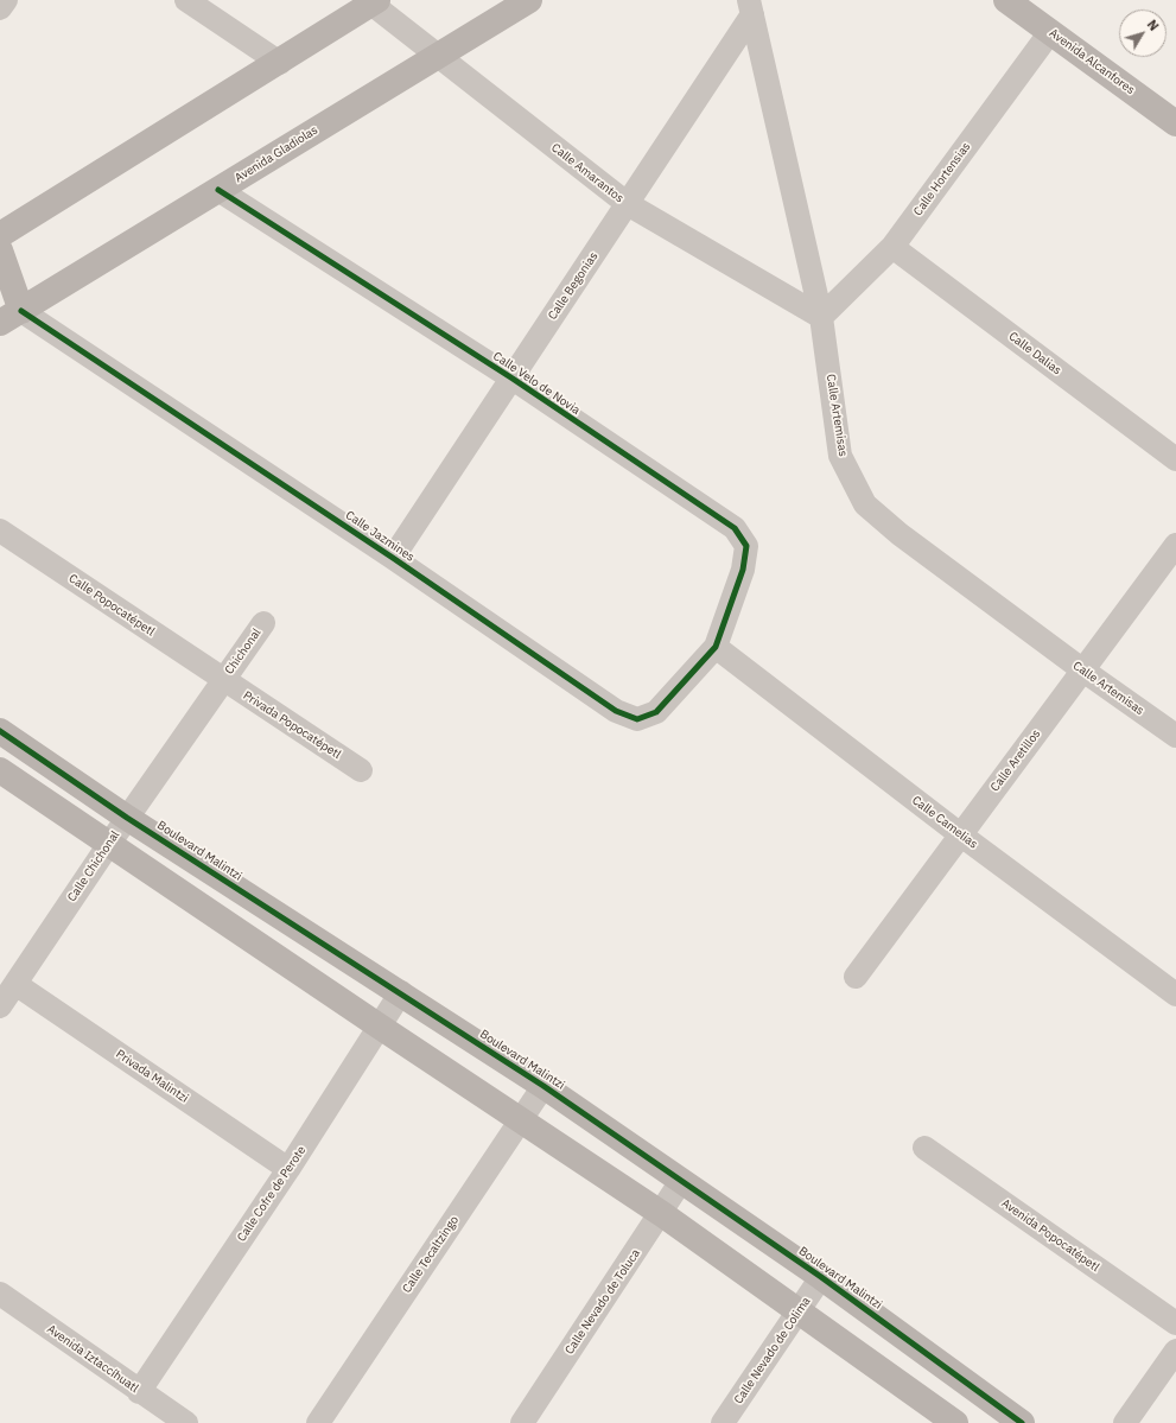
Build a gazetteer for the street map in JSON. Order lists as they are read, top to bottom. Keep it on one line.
{"streets":{"street":["Avenida Alcanfores","Avenida Gladiolas","Calle Amarantos","Calle Hortensias","Calle Begonias","Calle Dalias","Calle Velo de Novia","Calle Artemisas","Calle Jazmines","Calle Popocatépetl","Chichonal","Privada Popocatépetl","Calle Aretillos","Calle Camelias","Boulevard Malintzi","Calle Chichonal","Privada Malintzi","Calle Cofre de Perote","Avenida Popocatépetl","Calle Tecaltzingo","Calle Nevado de Toluca","Calle Nevado de Colima","Avenida Iztaccíhuatl"]},"crossings":[["Avenida Alcanfores","Calle Hortensias"],["Avenida Gladiolas","Calle Amarantos"],["Avenida Gladiolas","Calle Velo de Novia"],["Avenida Gladiolas","Calle Jazmines"],["Calle Amarantos","Calle Hortensias"],["Calle Amarantos","Calle Begonias"],["Calle Amarantos","Calle Artemisas"],["Calle Hortensias","Calle Dalias"],["Calle Hortensias","Calle Artemisas"],["Calle Begonias","Calle Velo de Novia"],["Calle Begonias","Calle Artemisas"],["Calle Begonias","Calle Jazmines"],["Calle Velo de Novia","Calle Jazmines"],["Calle Velo de Novia","Calle Camelias"],["Calle Artemisas","Calle Aretillos"],["Calle Jazmines","Calle Camelias"],["Calle Popocatépetl","Chichonal"],["Calle Popocatépetl","Privada Popocatépetl"],["Calle Popocatépetl","Calle Chichonal"],["Chichonal","Privada Popocatépetl"],["Chichonal","Calle Chichonal"],["Privada Popocatépetl","Calle Chichonal"],["Calle Aretillos","Calle Camelias"],["Boulevard Malintzi","Calle Chichonal"],["Boulevard Malintzi","Calle Cofre de Perote"],["Boulevard Malintzi","Calle Tecaltzingo"],["Boulevard Malintzi","Calle Nevado de Toluca"],["Boulevard Malintzi","Calle Nevado de Colima"],["Calle Chichonal","Privada Malintzi"],["Privada Malintzi","Calle Cofre de Perote"],["Calle Cofre de Perote","Avenida Iztaccíhuatl"]],"north":"top right"}
